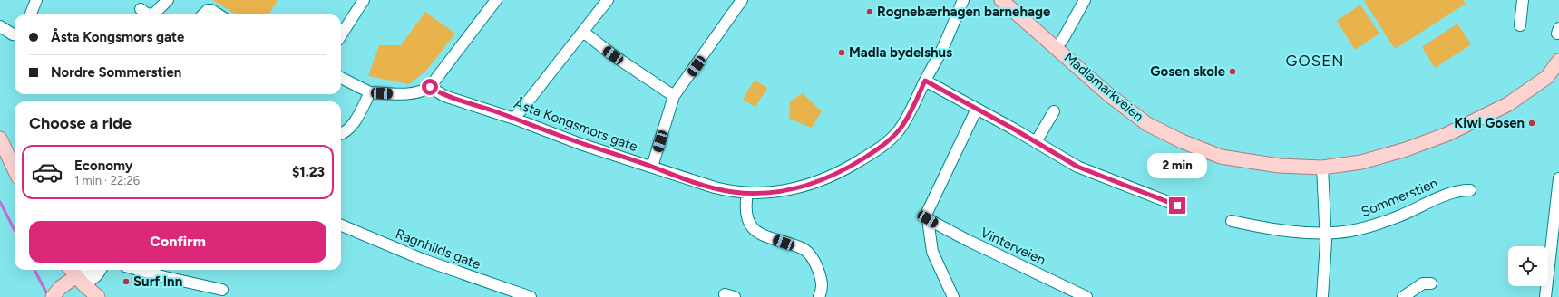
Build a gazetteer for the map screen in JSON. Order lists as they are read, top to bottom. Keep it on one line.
{"streets":{"main road":["Madlamarkveien"],"street":["Åsta Kongsmors gate","Sommerstien","Vinterveien","Ragnhilds gate"]},"districts":["GOSEN"],"places":["Rognebærhagen barnehage","Madla bydelshus","Gosen skole","Kiwi Gosen","Surf Inn"],"page":{"banner":["Åsta Kongsmors gate","Nordre Sommerstien"],"heading":"Choose a ride","list":[{"name":"Economy","note":"1 min · 22:26","value":"$1.23"}],"bubble":"2 min","buttons":"Confirm"}}
